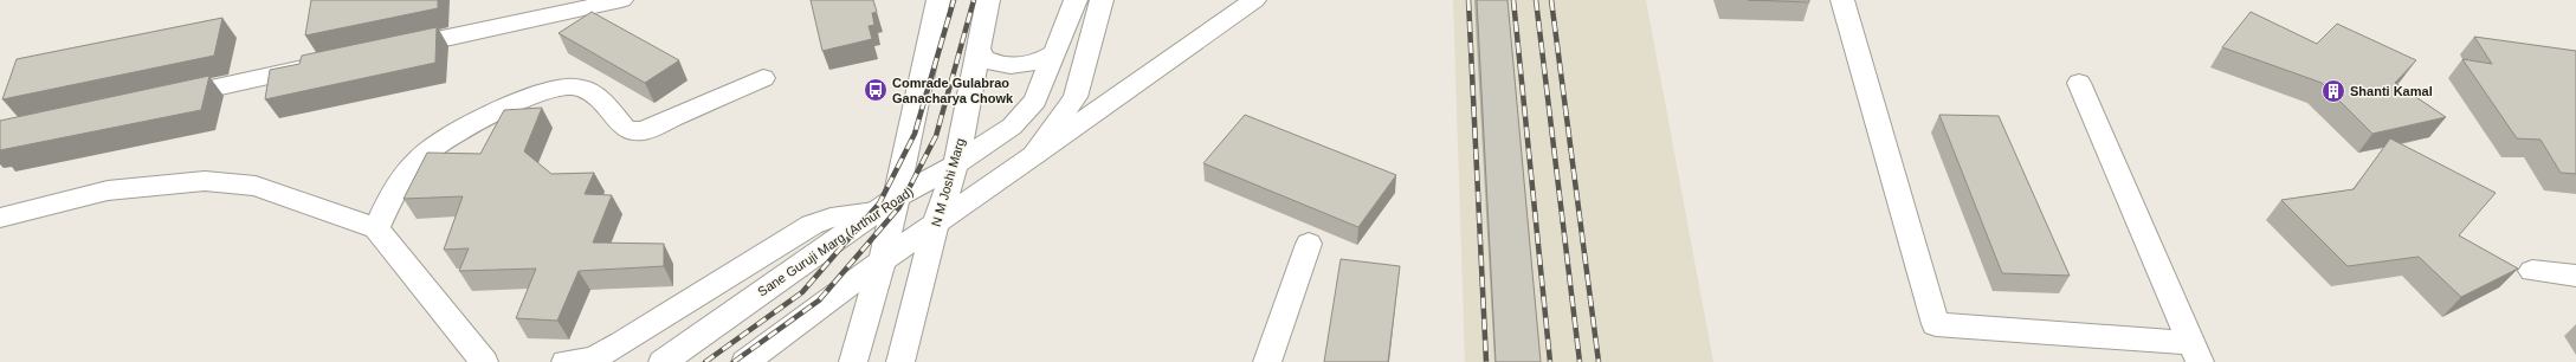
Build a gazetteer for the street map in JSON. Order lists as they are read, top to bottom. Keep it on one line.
{"streets":{"street":["N M Joshi Marg","Sane Guruji Marg (Arthur Road)"]},"crossings":[["N M Joshi Marg","Sane Guruji Marg (Arthur Road)"]],"places":{"bus stop":["Comrade Gulabrao Ganacharya Chowk"],"building":["Shanti Kamal"]}}
